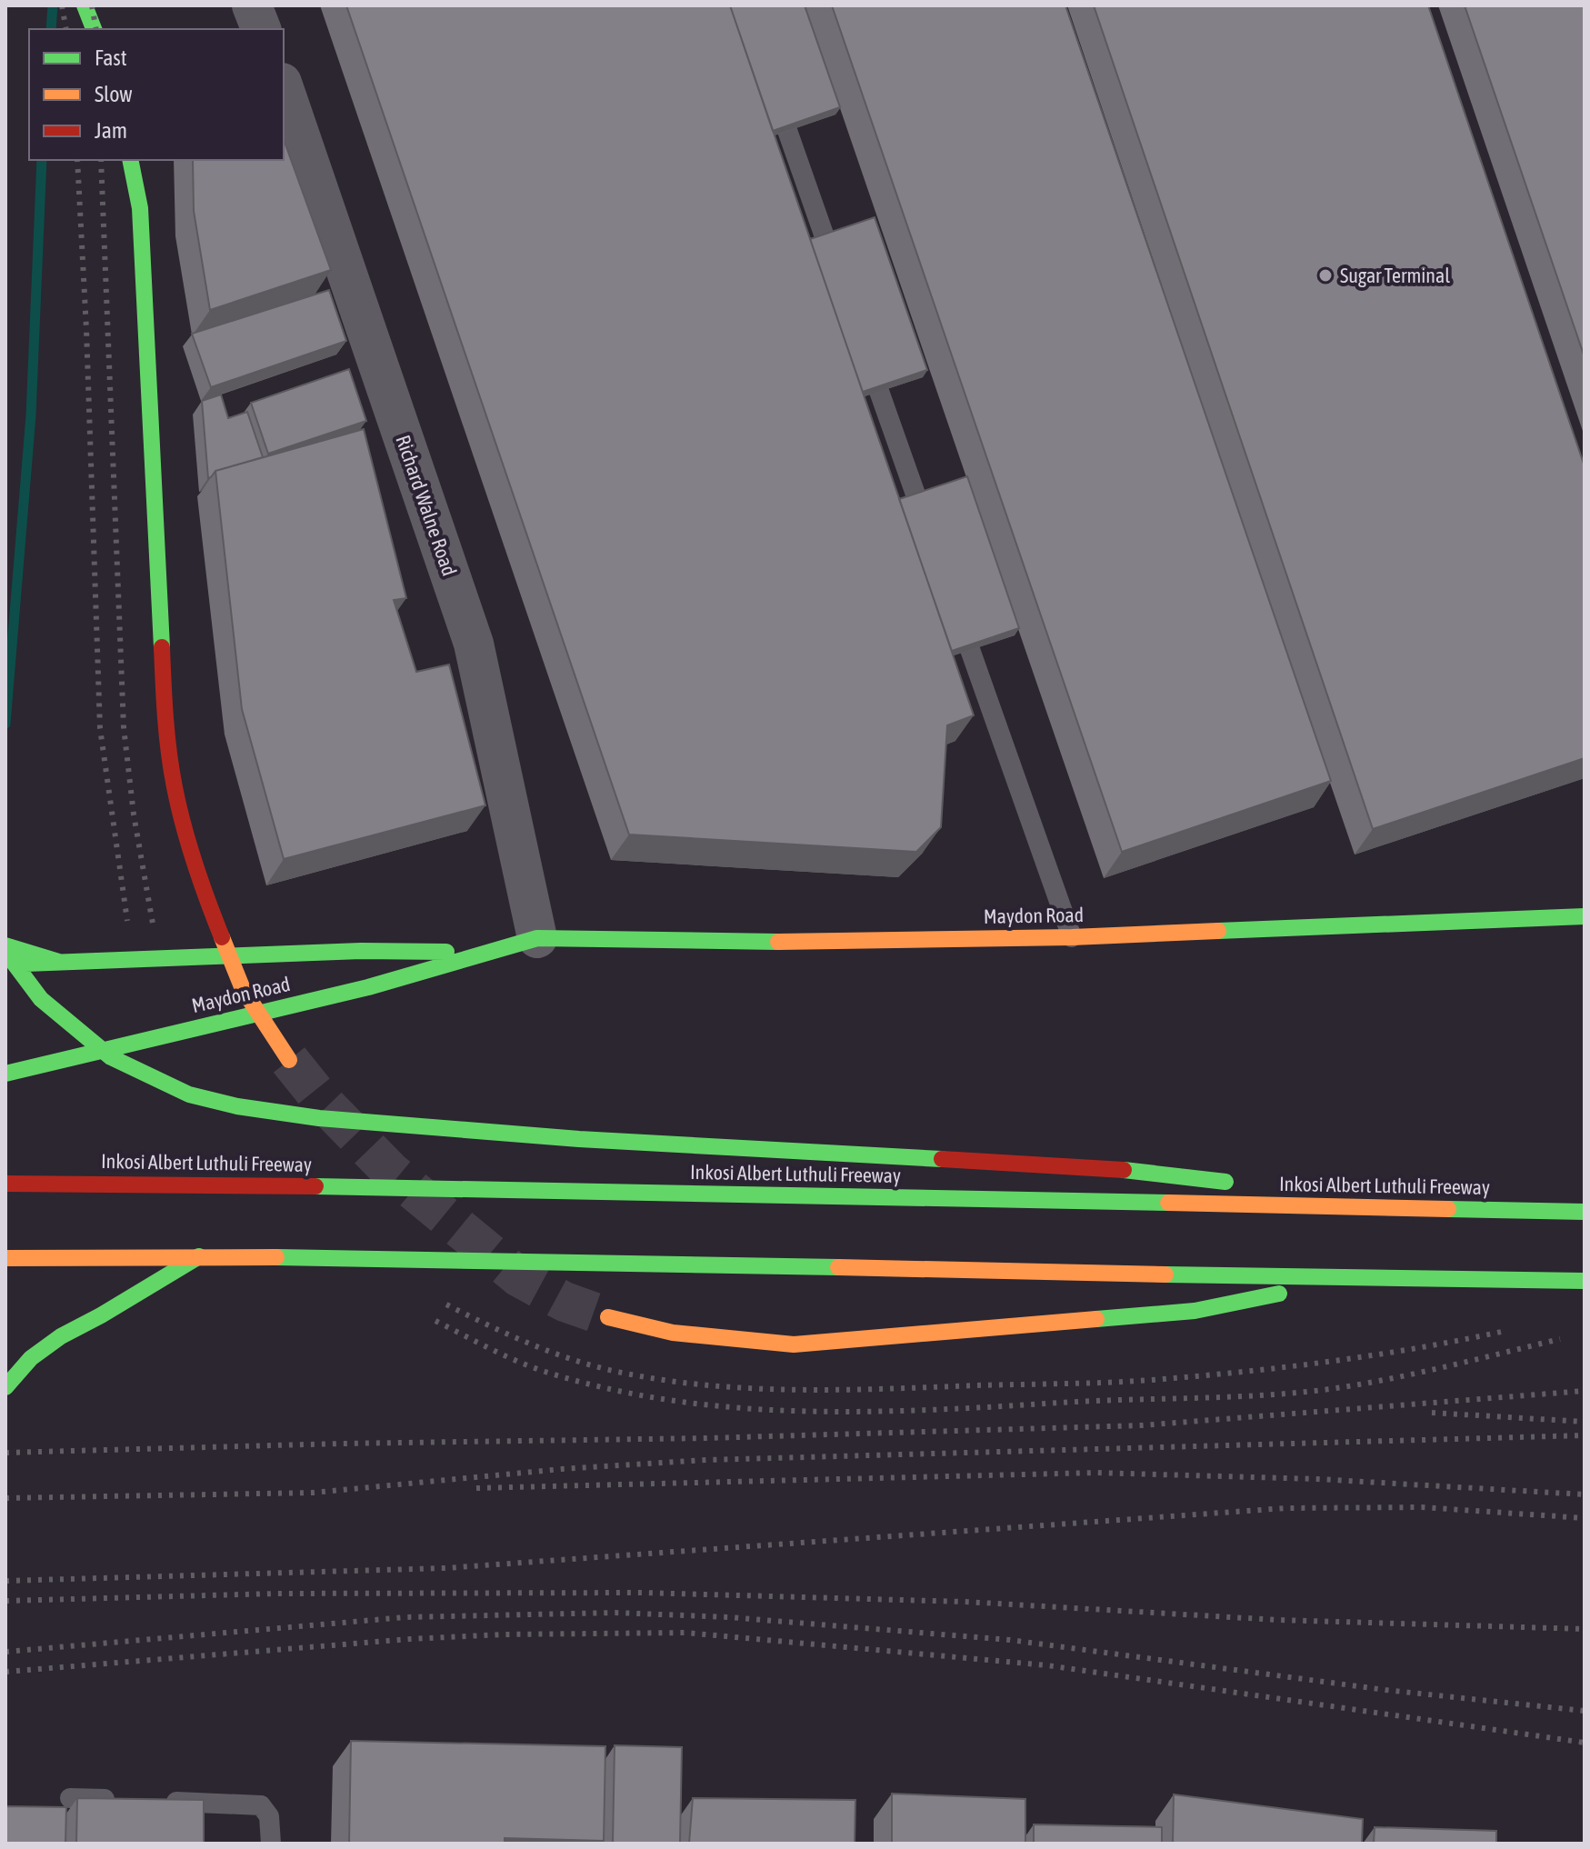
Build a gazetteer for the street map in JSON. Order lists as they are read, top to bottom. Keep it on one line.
{"streets":{"main road":["Maydon Road","Inkosi Albert Luthuli Freeway"],"street":["Richard Walne Road"]},"crossings":[["Richard Walne Road","Maydon Road"]],"places":["Sugar Terminal"],"legend":["Fast","Slow","Jam"]}
